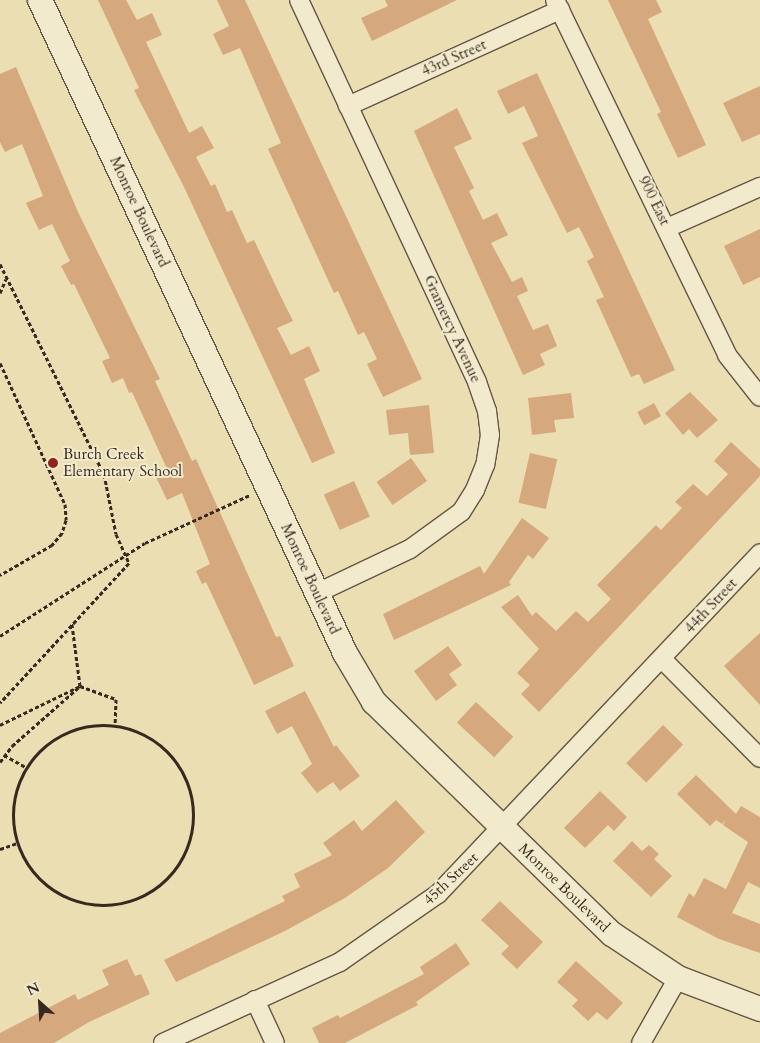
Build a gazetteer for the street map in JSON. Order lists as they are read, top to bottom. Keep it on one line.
{"streets":{"street":["43rd Street","900 East","Monroe Boulevard","Gramercy Avenue","44th Street","45th Street"]},"crossings":[["43rd Street","900 East"],["43rd Street","Gramercy Avenue"],["Monroe Boulevard","Gramercy Avenue"],["Monroe Boulevard","45th Street"],["44th Street","45th Street"]],"places":["Burch Creek Elementary School"],"north":"top left"}
